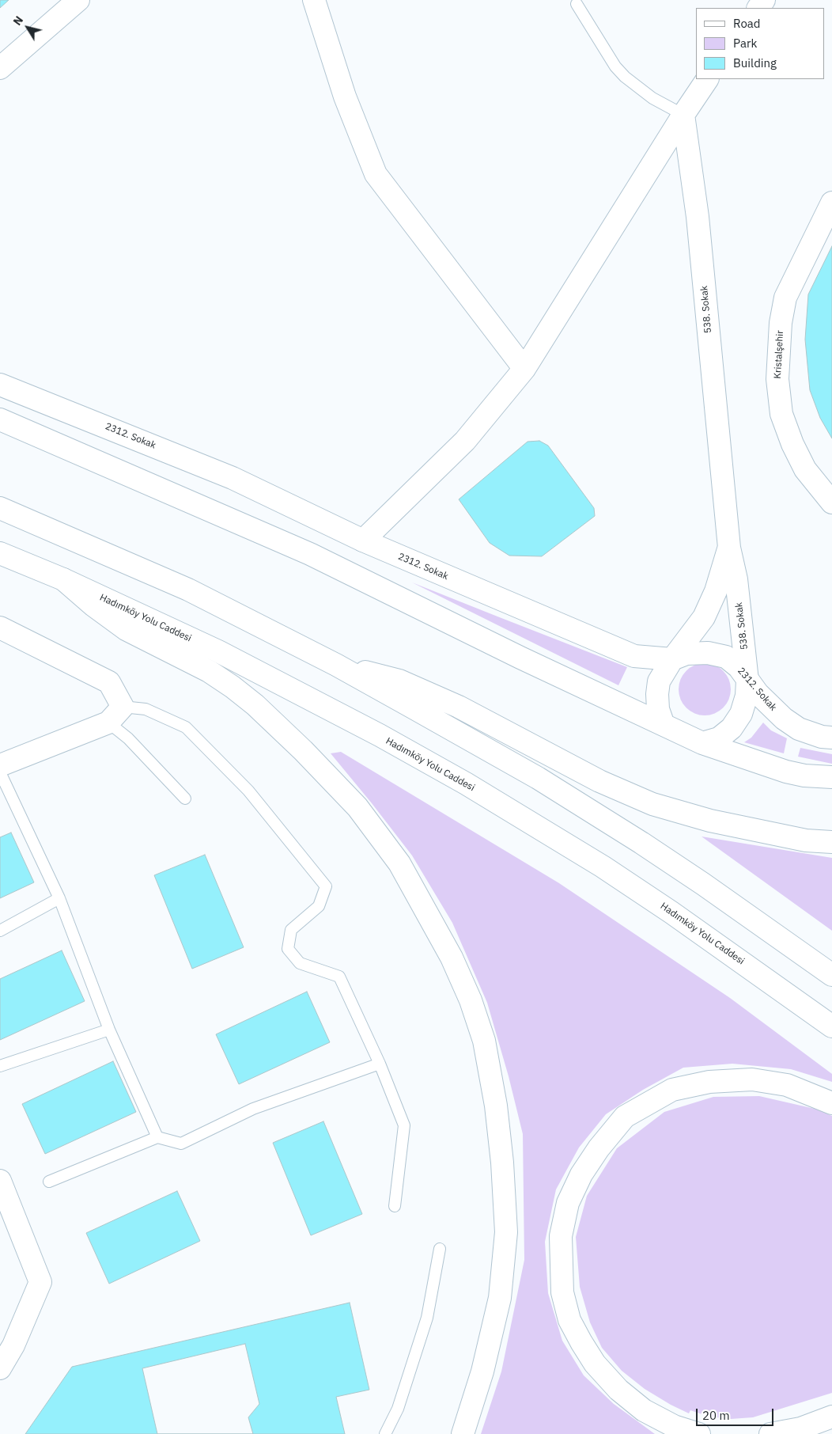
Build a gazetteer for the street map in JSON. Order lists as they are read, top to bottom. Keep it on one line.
{"streets":{"main road":["538. Sokak","Kristalşehir","2312. Sokak","Hadımköy Yolu Caddesi"]},"crossings":[["538. Sokak","2312. Sokak"]],"legend":["Road","Park","Building"],"scale_bar":"20 m","north":"top left"}
